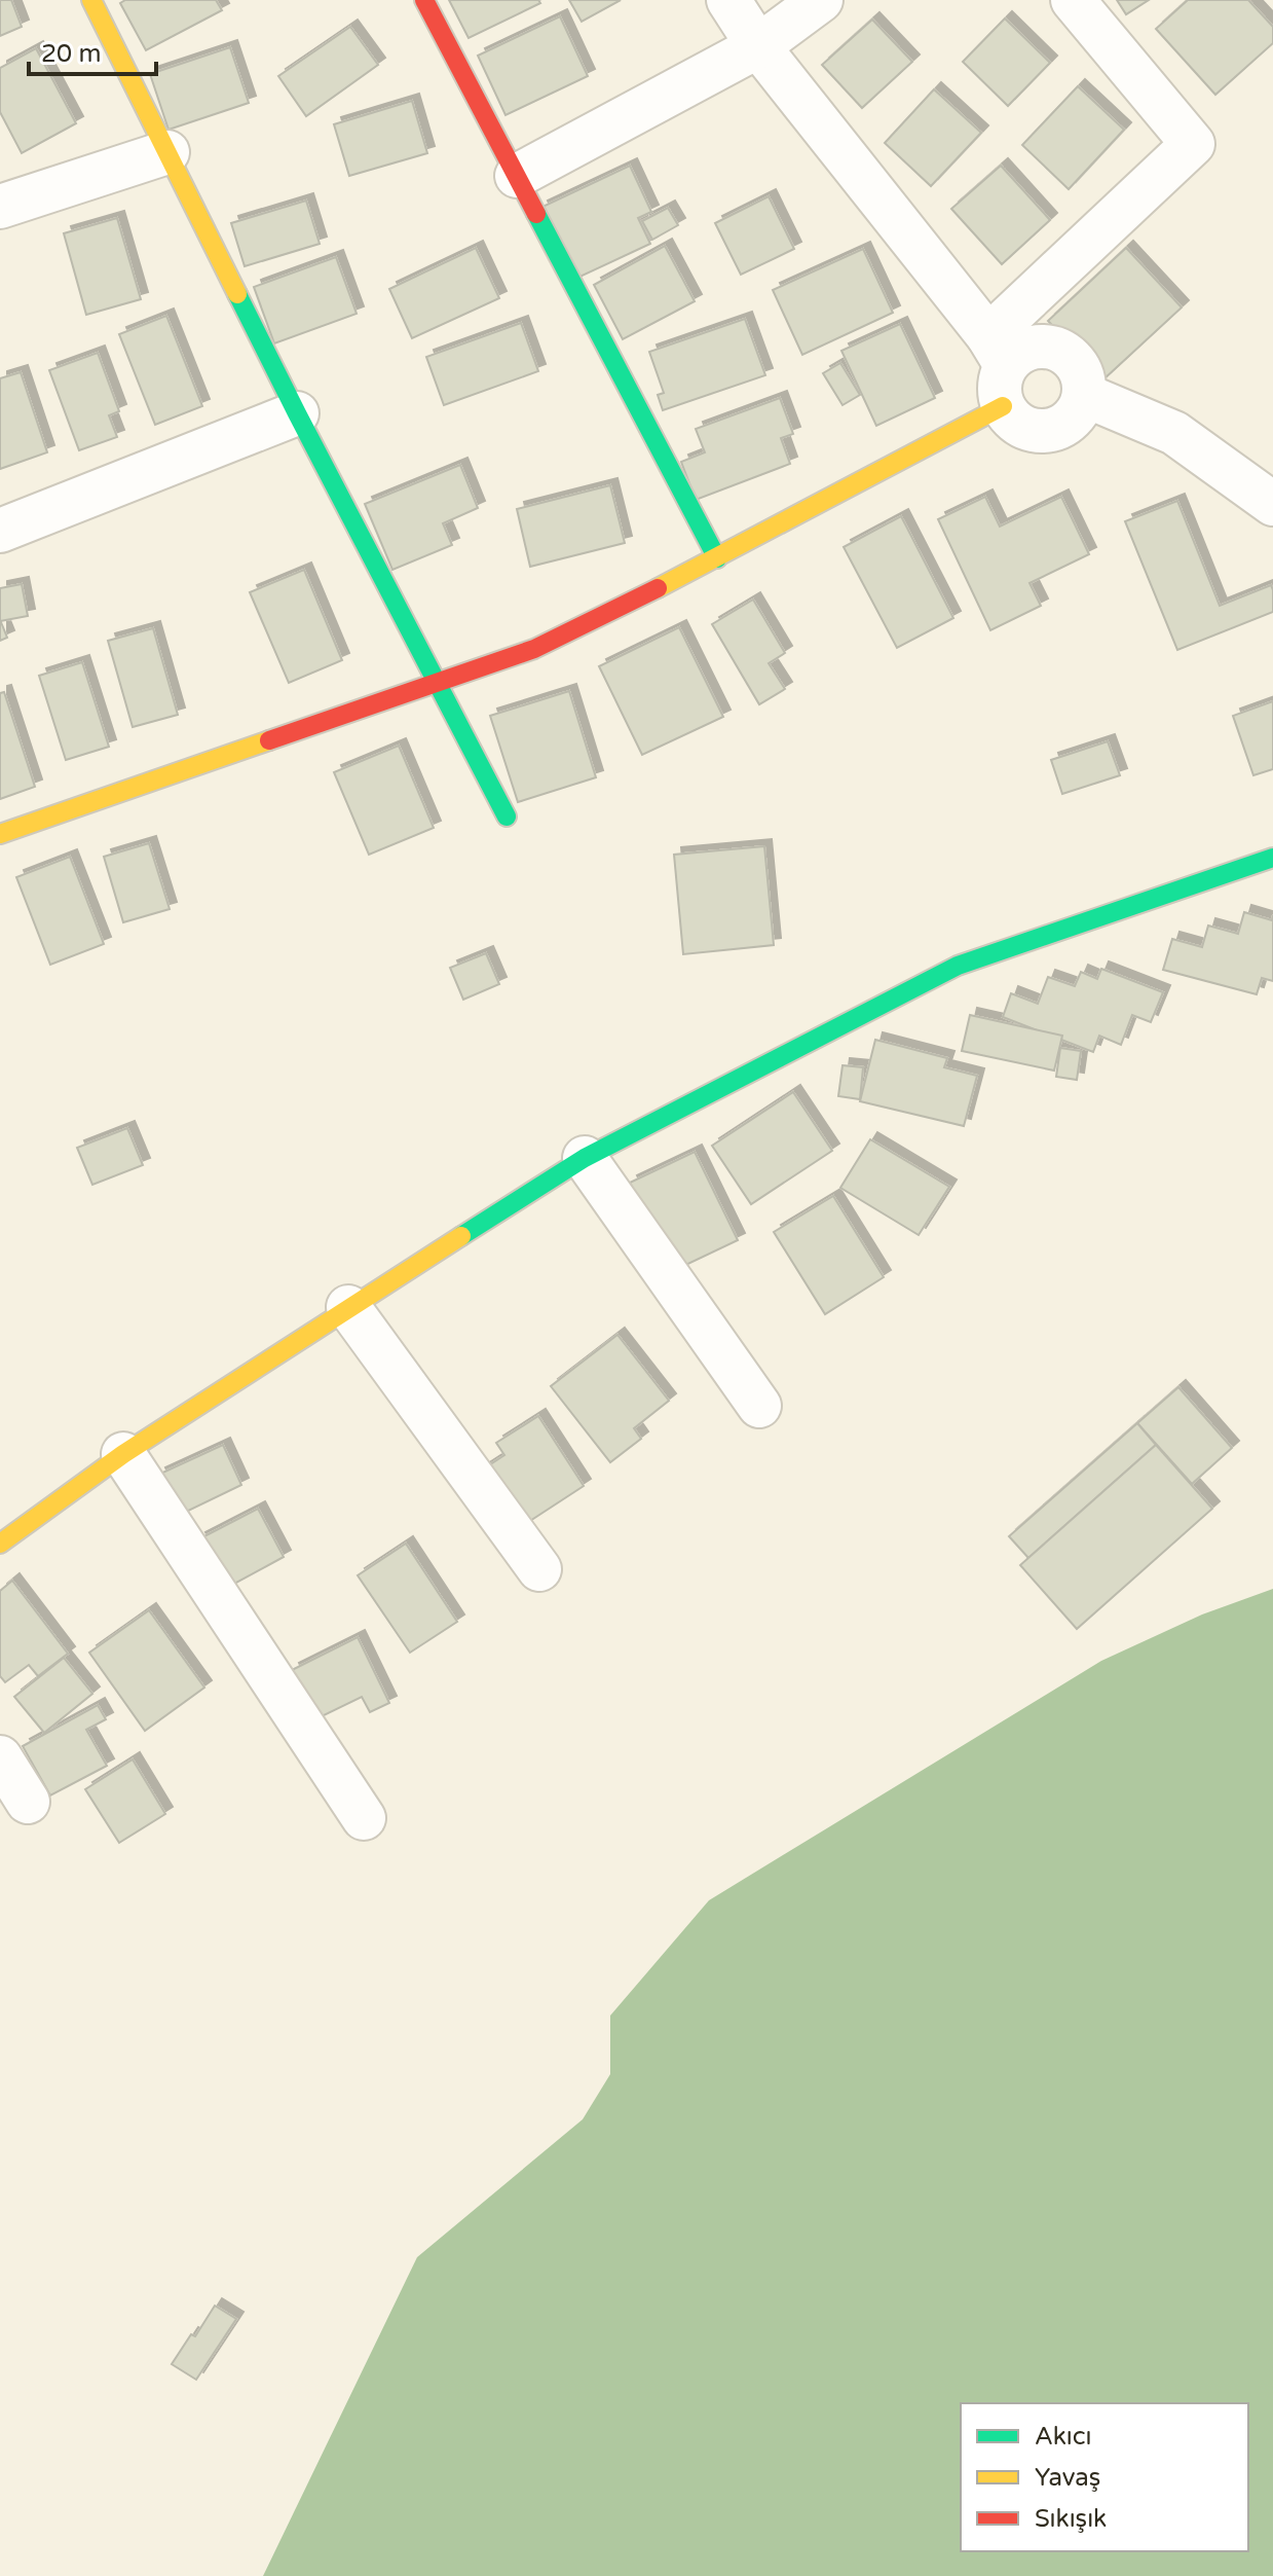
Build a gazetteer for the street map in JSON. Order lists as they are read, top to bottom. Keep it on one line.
{"legend":["Akıcı","Yavaş","Sıkışık"],"scale_bar":"20 m"}
